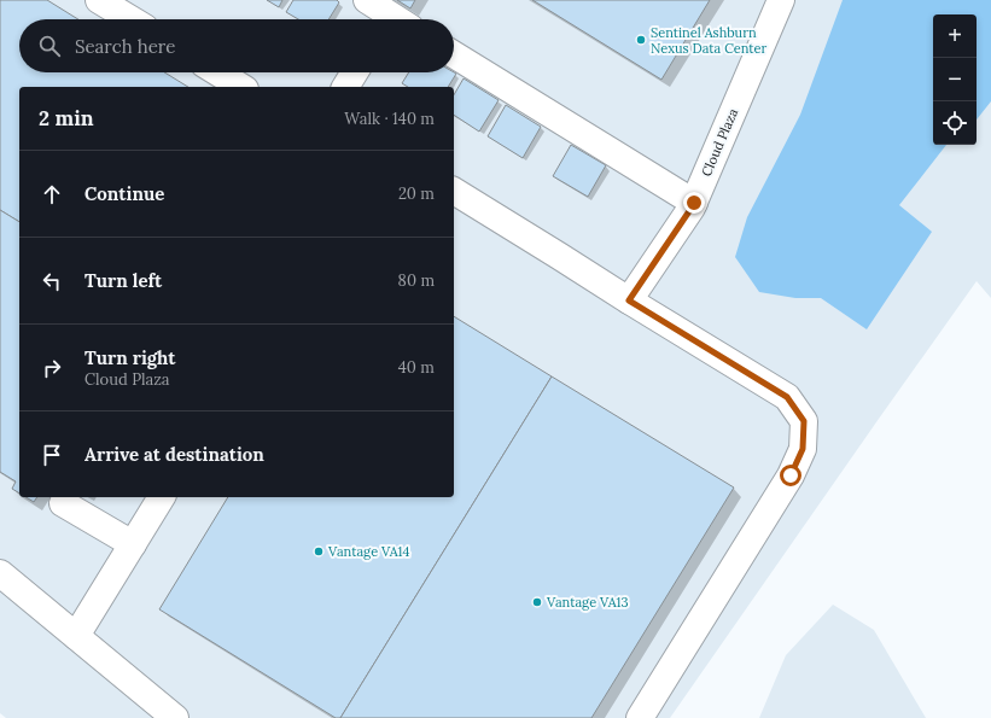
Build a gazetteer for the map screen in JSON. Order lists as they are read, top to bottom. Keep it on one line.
{"streets":{"street":["Cloud Plaza"]},"places":["Sentinel Ashburn Nexus Data Center","Vantage VA14","Vantage VA13"],"page":{"map_buttons":["+","−"],"search":"Search here","heading":["2 min","Walk · 140 m"],"list":[["Continue","20 m"],["Turn left","80 m"],["Turn right","Cloud Plaza","40 m"],"Arrive at destination"]}}
